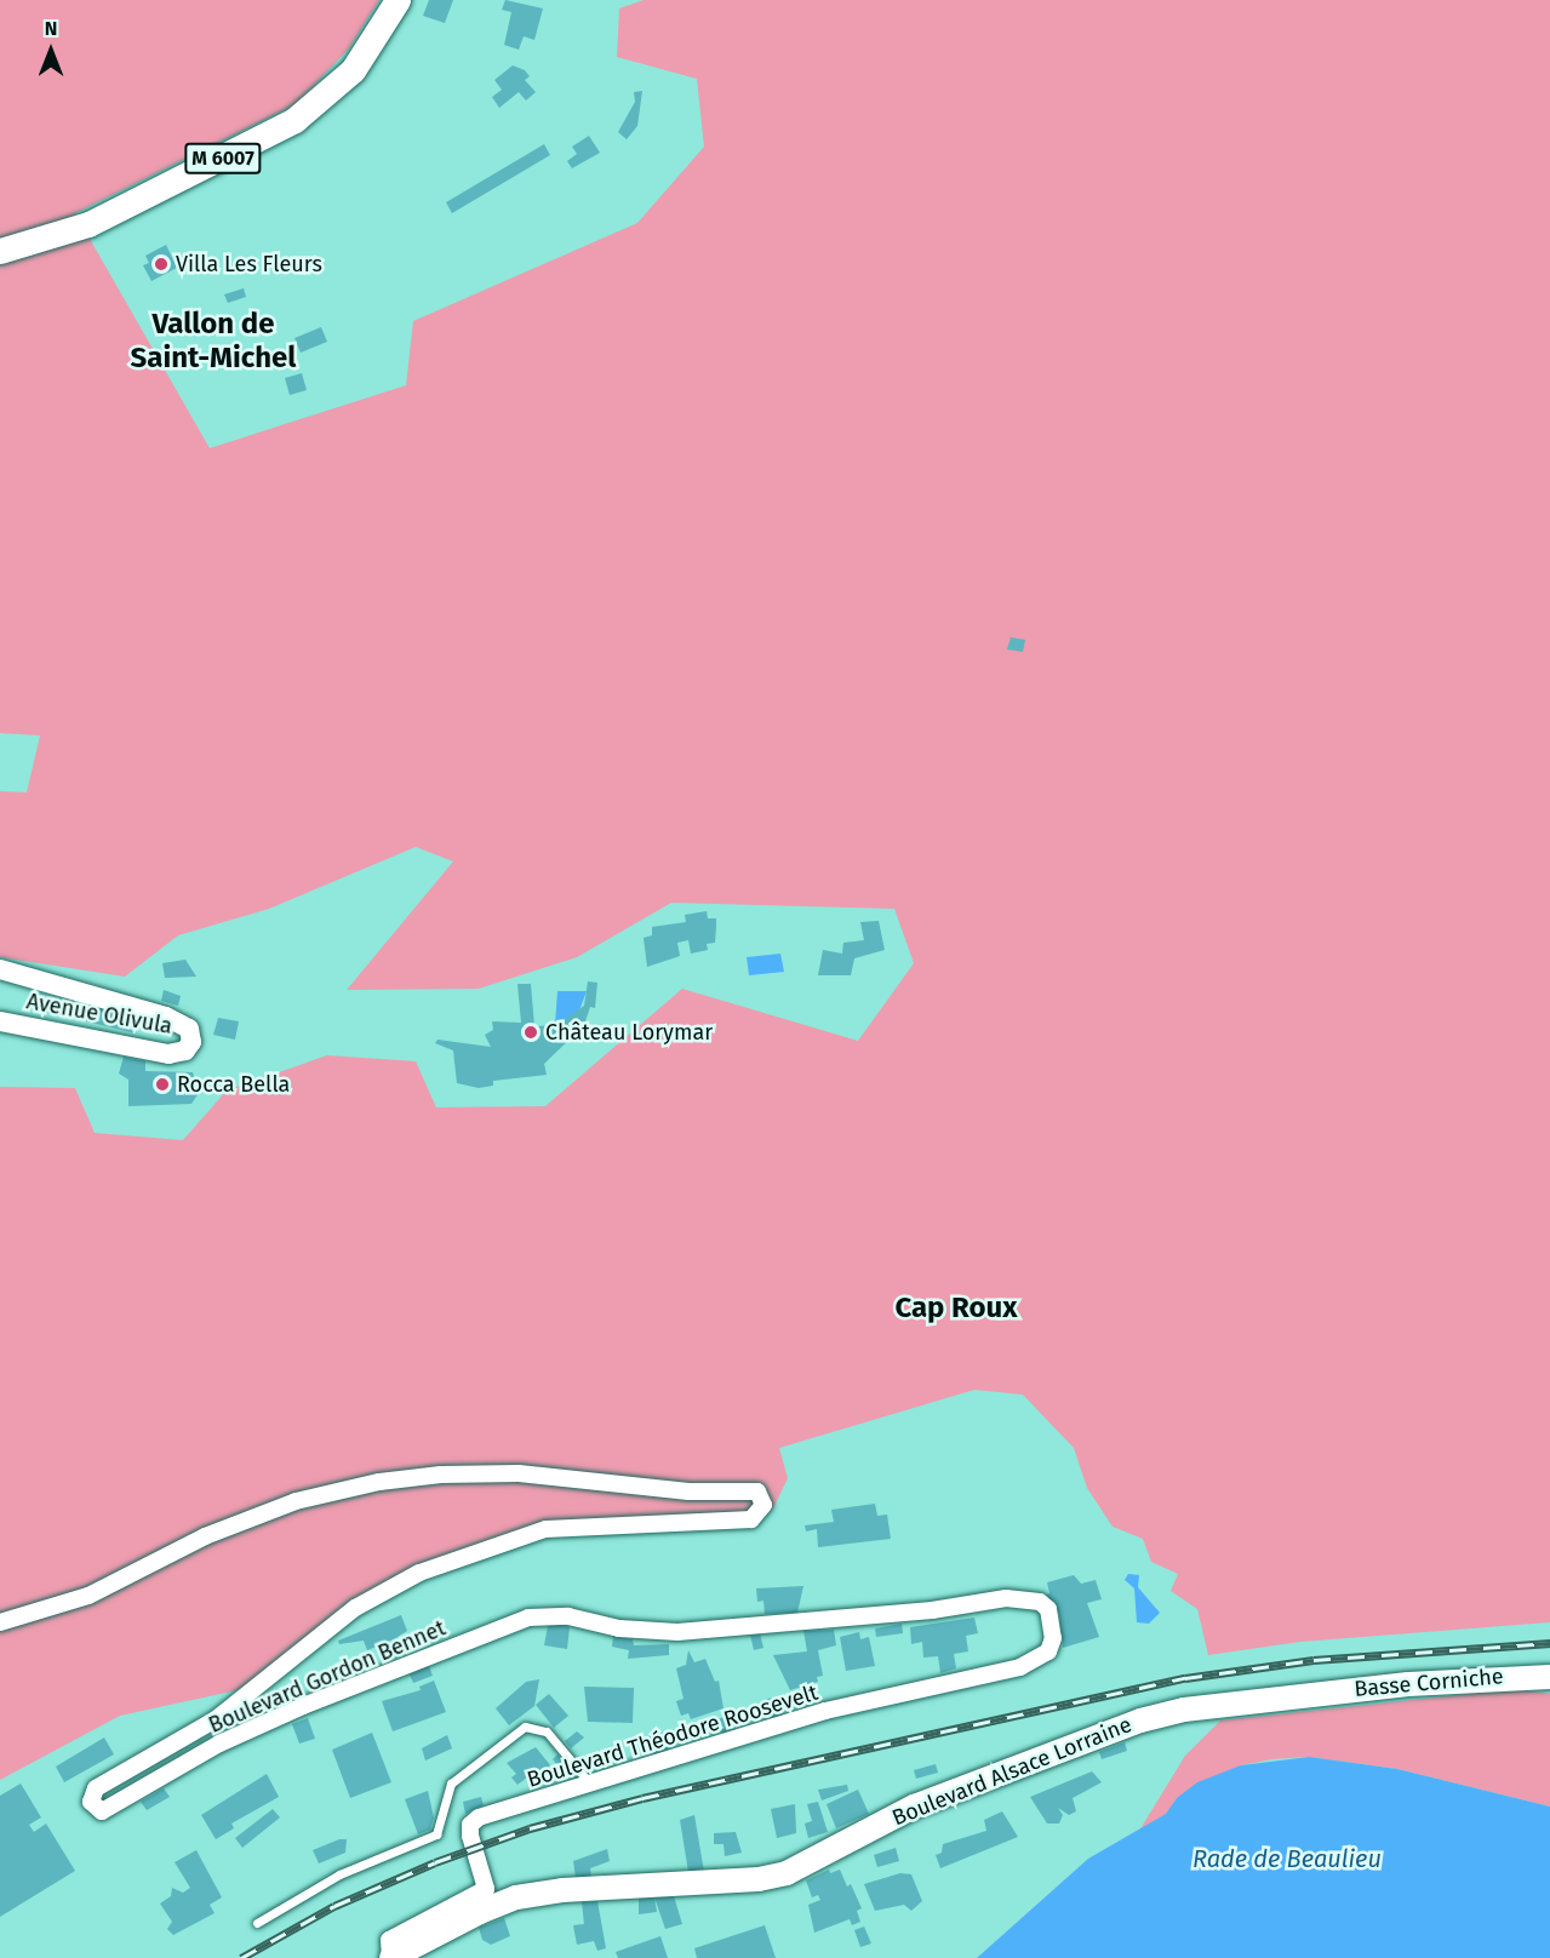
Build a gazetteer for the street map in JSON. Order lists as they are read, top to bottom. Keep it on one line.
{"streets":{"main road":["M 6007","Basse Corniche","Boulevard Alsace Lorraine"],"street":["Avenue Olivula","Boulevard Gordon Bennet","Boulevard Théodore Roosevelt"]},"crossings":[["Boulevard Gordon Bennet","Boulevard Théodore Roosevelt"],["Basse Corniche","Boulevard Alsace Lorraine"],["Boulevard Théodore Roosevelt","Boulevard Alsace Lorraine"]],"districts":["Vallon de Saint-Michel","Cap Roux"],"water":["Rade de Beaulieu"],"places":["Villa Les Fleurs","Château Lorymar","Rocca Bella"],"north":"top"}
